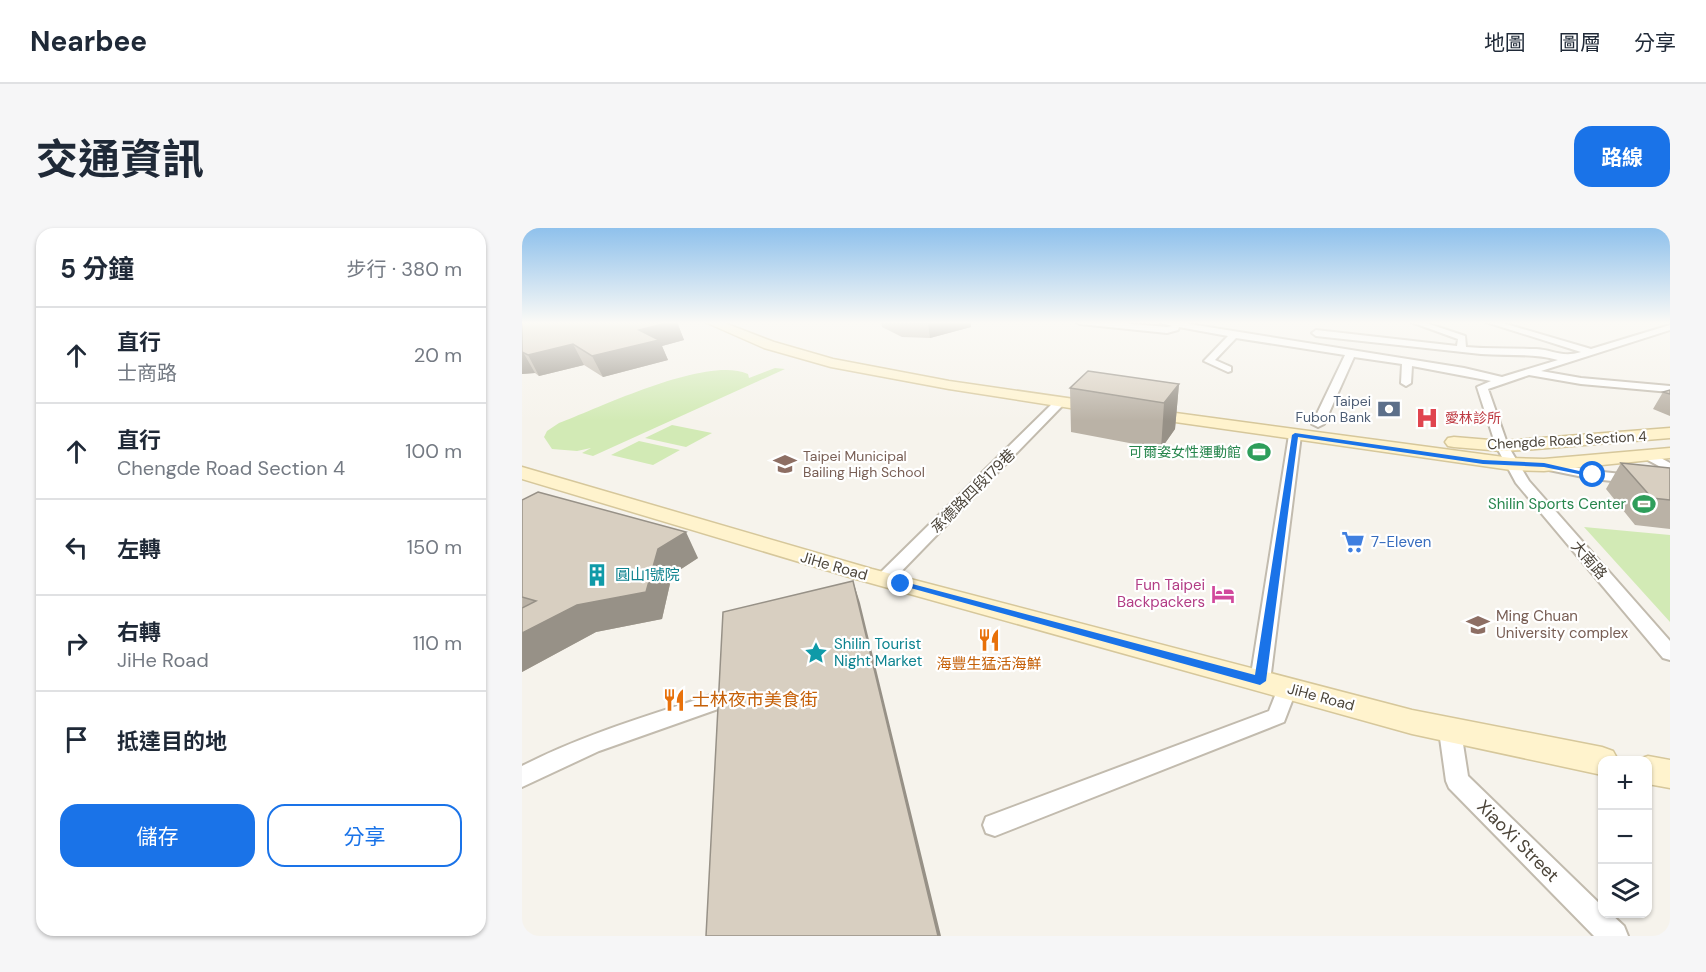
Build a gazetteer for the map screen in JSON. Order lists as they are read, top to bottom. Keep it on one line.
{"streets":{"main road":["Chengde Road Section 4","JiHe Road"],"street":["承德路四段179巷","大南路","XiaoXi Street"]},"crossings":[["Chengde Road Section 4","承德路四段179巷"],["Chengde Road Section 4","大南路"],["承德路四段179巷","JiHe Road"],["JiHe Road","XiaoXi Street"]],"places":{"bank":["Taipei Fubon Bank"],"hospital":["愛林診所"],"sports":["可爾姿女性運動館","Shilin Sports Center"],"school or university":["Taipei Municipal Bailing High School","Ming Chuan University complex"],"supermarket":["7-Eleven"],"building":["圓山1號院"],"hotel":["Fun Taipei Backpackers"],"restaurant":["海豐生猛活海鮮","士林夜市美食街"],"place":["Shilin Tourist Night Market"]},"page":{"header":"Nearbee","nav":["地圖","圖層","分享"],"title":"交通資訊","buttons":["路線",["儲存","分享"]],"heading":["5 分鐘","步行 · 380 m"],"list":[["直行","士商路","20 m"],["直行","Chengde Road Section 4","100 m"],["左轉","150 m"],["右轉","JiHe Road","110 m"],"抵達目的地"],"map_buttons":["+","−"]}}
